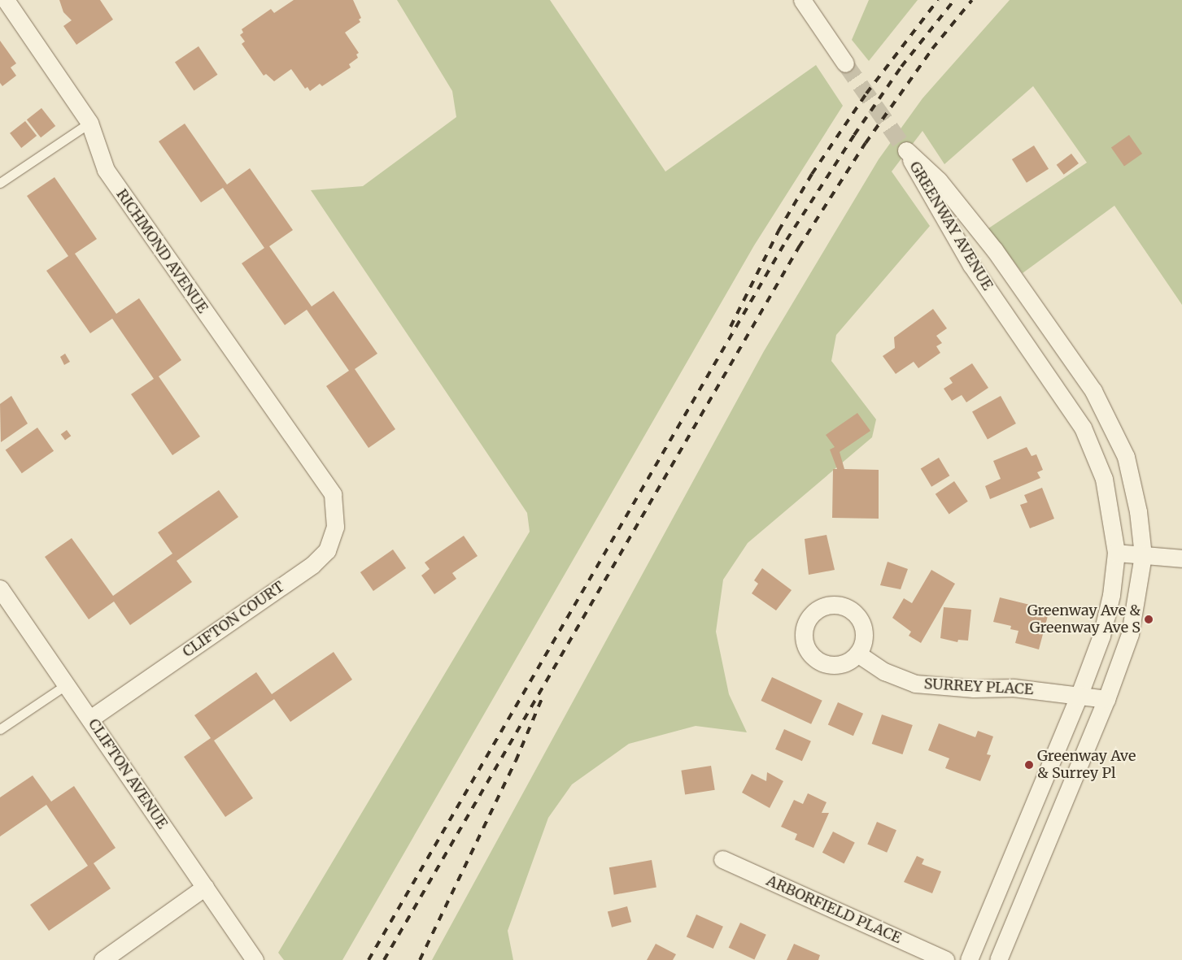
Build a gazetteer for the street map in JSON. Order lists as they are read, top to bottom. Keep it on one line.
{"streets":{"street":["GREENWAY AVENUE","RICHMOND AVENUE","CLIFTON COURT","SURREY PLACE","CLIFTON AVENUE","ARBORFIELD PLACE"]},"crossings":[["RICHMOND AVENUE","CLIFTON COURT"],["CLIFTON COURT","CLIFTON AVENUE"]],"places":["Greenway Ave & Greenway Ave S","Greenway Ave & Surrey Pl"]}
